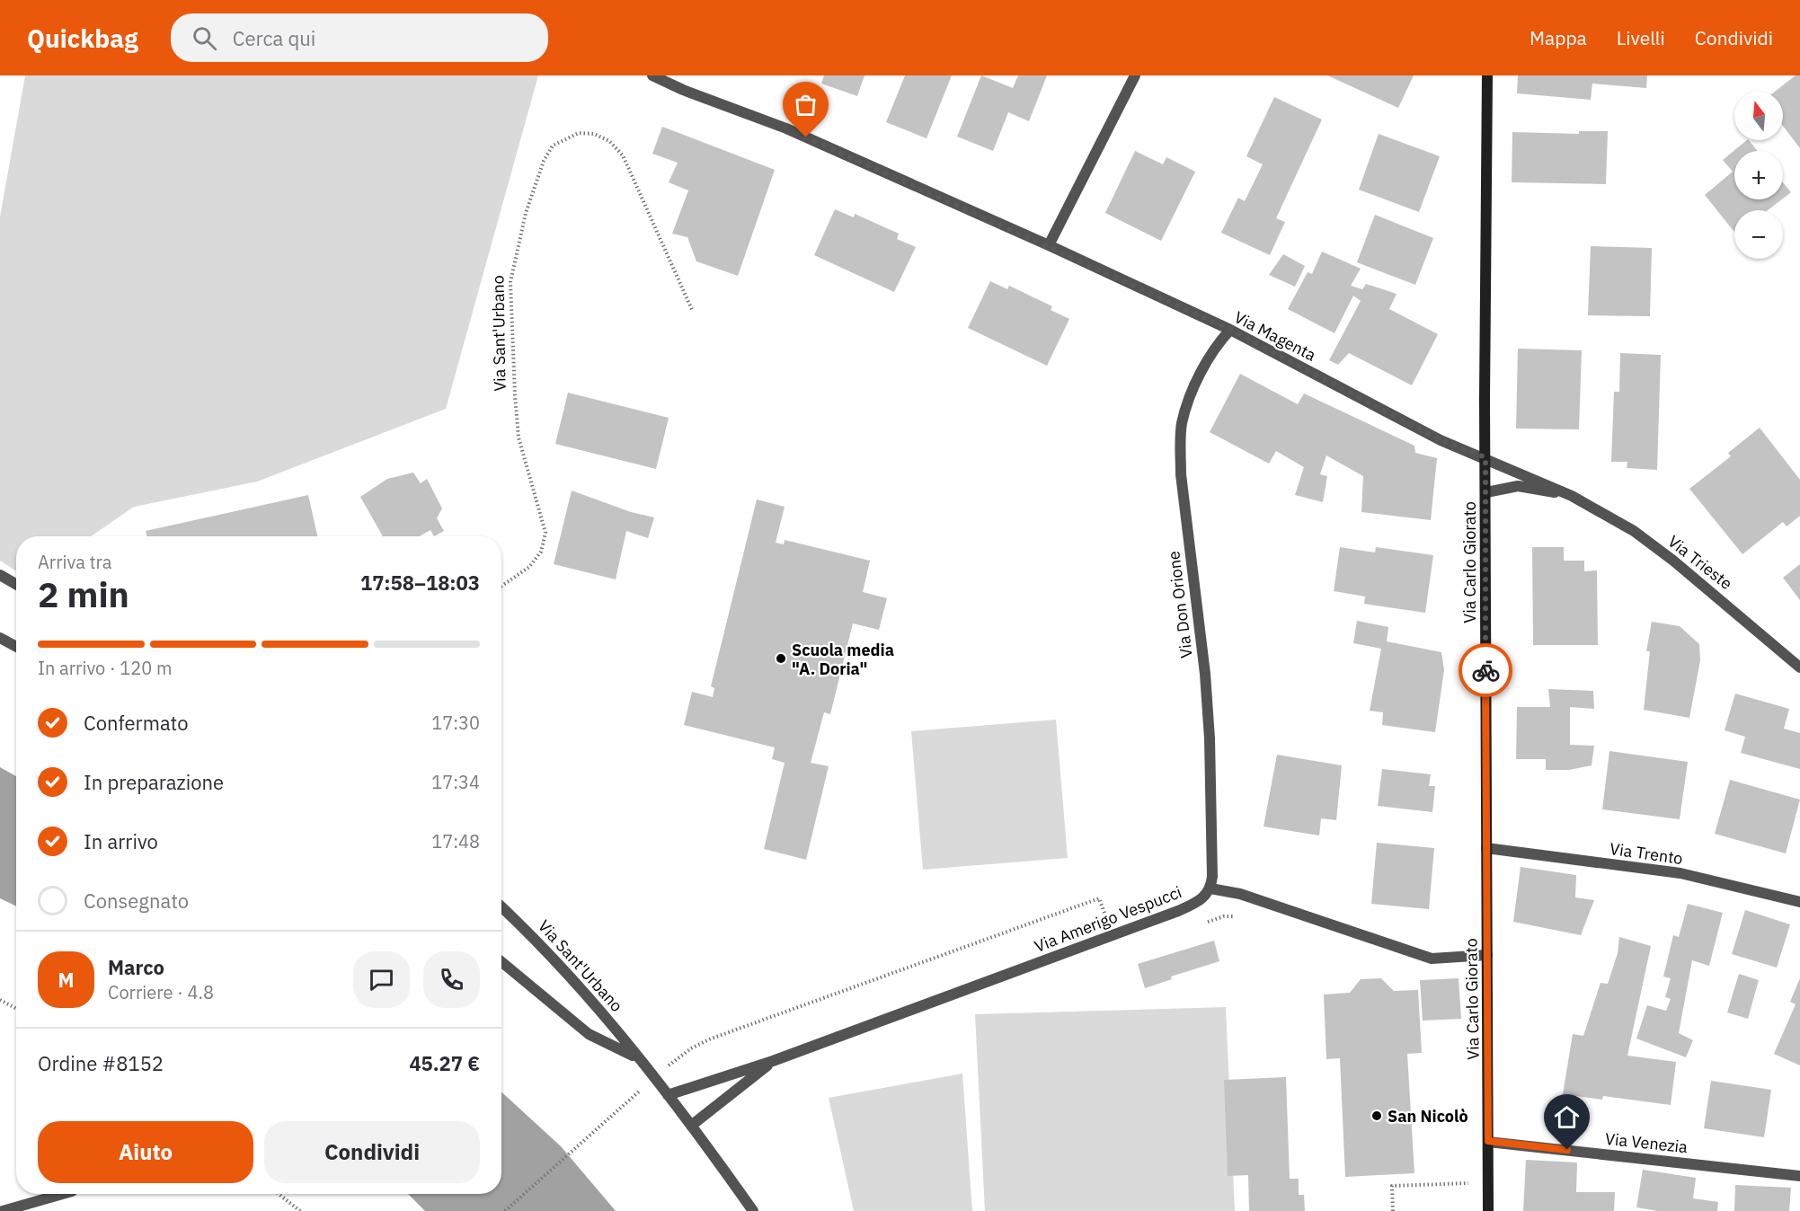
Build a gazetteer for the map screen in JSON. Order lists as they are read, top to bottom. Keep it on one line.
{"streets":{"street":["Via Sant'Urbano","Via Magenta","Via Carlo Giorato","Via Trieste","Via Don Orione","Via Trento","Via Amerigo Vespucci","Via Venezia"]},"crossings":[["Via Sant'Urbano","Via Amerigo Vespucci"],["Via Magenta","Via Carlo Giorato"],["Via Magenta","Via Trieste"],["Via Magenta","Via Don Orione"],["Via Carlo Giorato","Via Trieste"],["Via Carlo Giorato","Via Trento"],["Via Carlo Giorato","Via Venezia"],["Via Don Orione","Via Amerigo Vespucci"]],"places":["Scuola media \"A. Doria\"","San Nicolò"],"north":"top","page":{"header":"Quickbag","search":"Cerca qui","nav":["Mappa","Livelli","Condividi"],"map_buttons":["+","−"],"heading":["2 min","Arriva tra","17:58–18:03"],"panel":["Marco","Corriere · 4.8","Ordine #8152","45.27 €"],"bar":"In arrivo · 120 m","list":[["Confermato","17:30"],["In preparazione","17:34"],["In arrivo","17:48"],"Consegnato"],"round":"M","buttons":["Aiuto","Condividi"]}}
